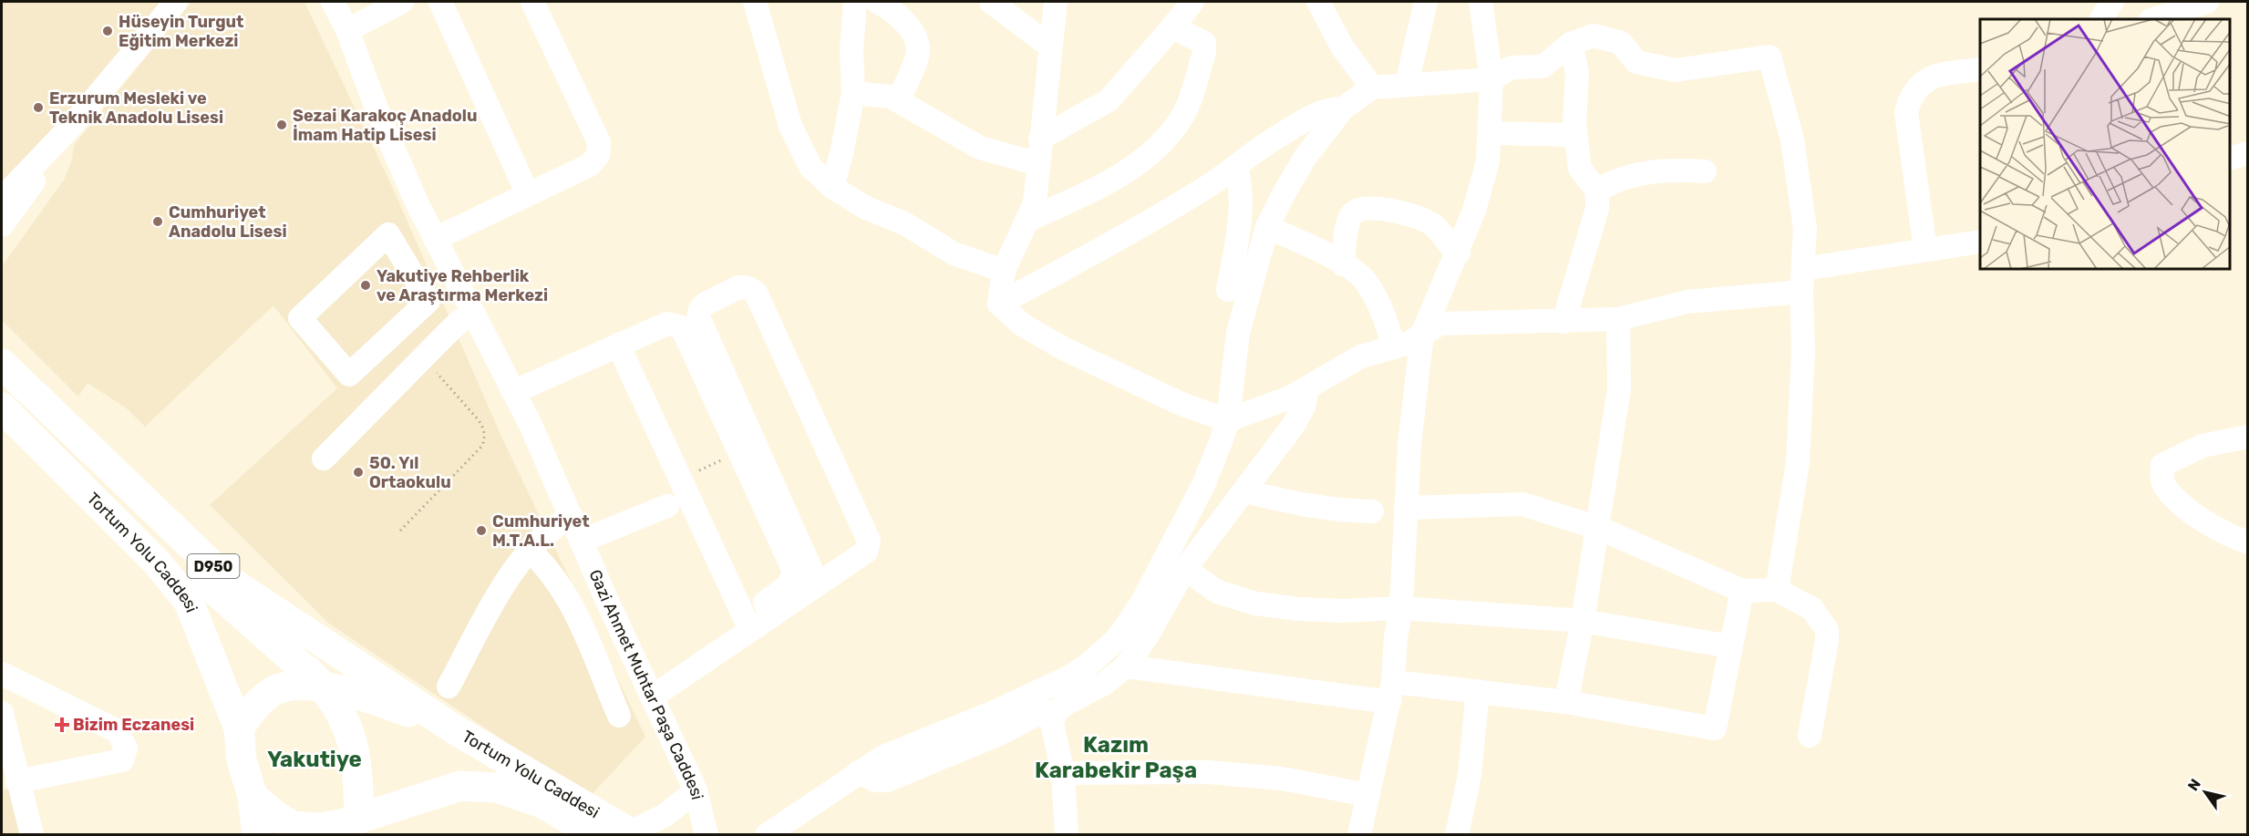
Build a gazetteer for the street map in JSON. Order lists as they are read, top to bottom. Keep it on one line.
{"streets":{"main road":["Tortum Yolu Caddesi","D950"],"street":["Gazi Ahmet Muhtar Paşa Caddesi"]},"districts":["Kazım Karabekir Paşa","Yakutiye"],"places":{"other":["Hüseyin Turgut Eğitim Merkezi","Erzurum Mesleki ve Teknik Anadolu Lisesi","Sezai Karakoç Anadolu İmam Hatip Lisesi","Cumhuriyet Anadolu Lisesi","Yakutiye Rehberlik ve Araştırma Merkezi","50. Yıl Ortaokulu","Cumhuriyet M.T.A.L."],"health":["Bizim Eczanesi"]},"north":"top left"}
